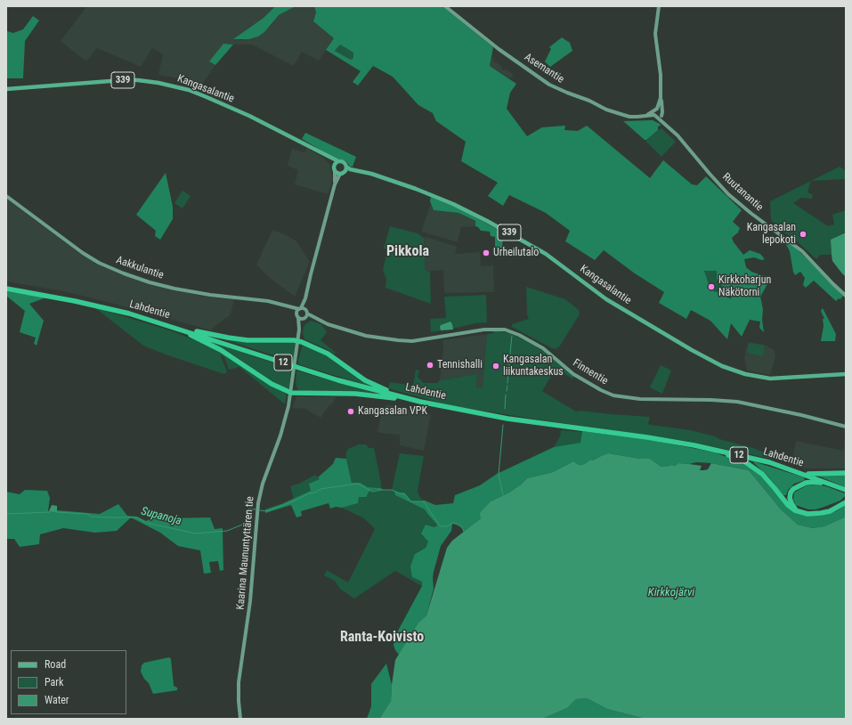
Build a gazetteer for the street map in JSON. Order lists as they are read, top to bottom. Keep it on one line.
{"streets":{"highway":["Lahdentie","12"],"main road":["Asemantie","339","Kangasalantie","Ruutanantie","Aakkulantie","Finnentie","Kaarina Maununtyttären tie"]},"crossings":[["Asemantie","Ruutanantie"],["339","Kangasalantie"],["Aakkulantie","Finnentie"],["Aakkulantie","Kaarina Maununtyttären tie"],["Finnentie","Kaarina Maununtyttären tie"]],"districts":["Pikkola","Ranta-Koivisto"],"water":["Supanoja","Kirkkojärvi"],"places":["Kangasalan lepokoti","Urheilutalo","Kirkkoharjun Näkötorni","Tennishalli","Kangasalan liikuntakeskus","Kangasalan VPK"],"legend":["Road","Park","Water"]}
